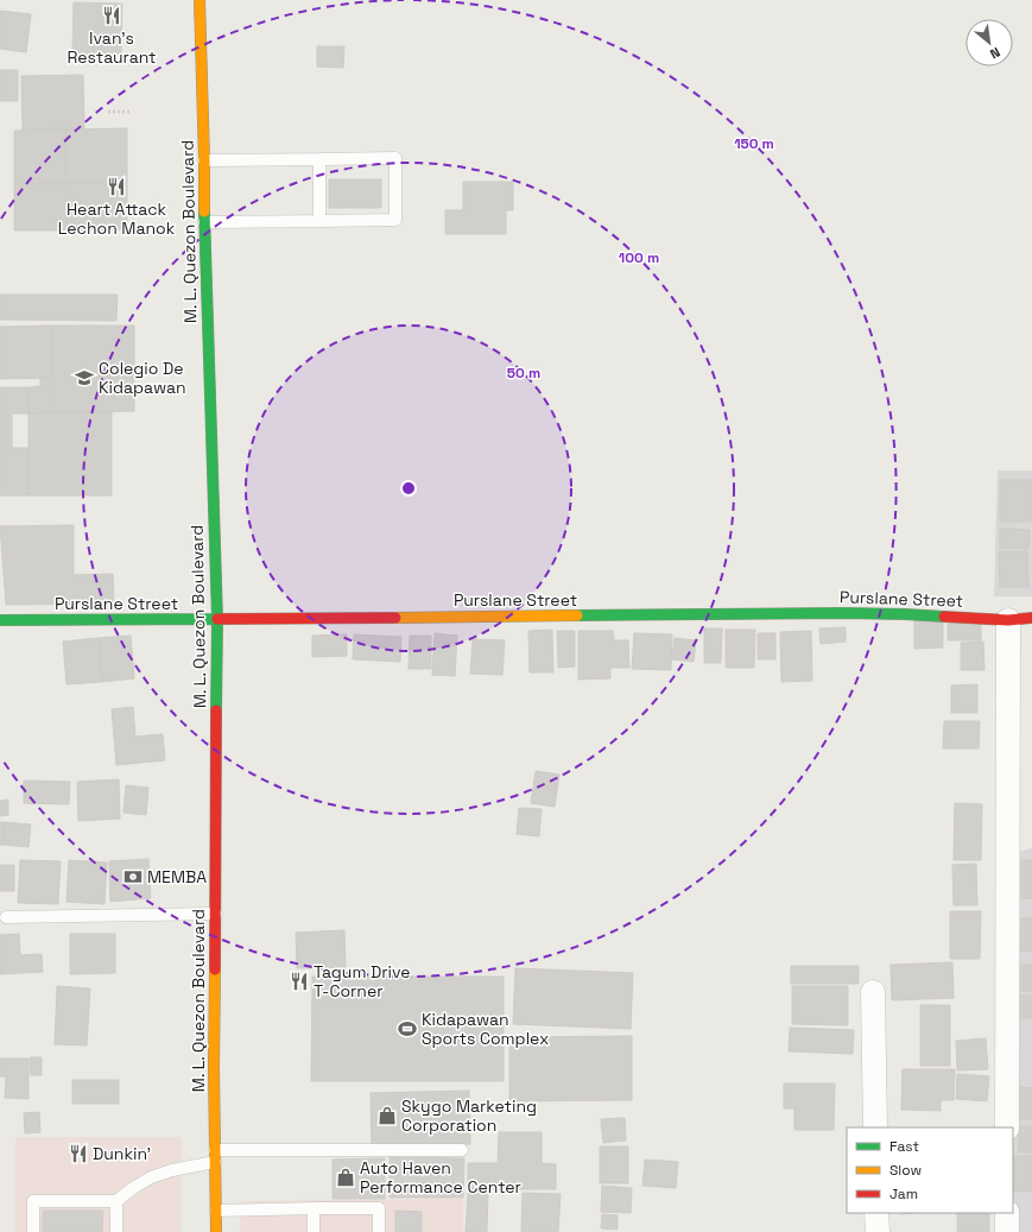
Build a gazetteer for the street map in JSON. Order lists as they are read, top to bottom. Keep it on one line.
{"streets":{"main road":["M. L. Quezon Boulevard","Purslane Street"]},"crossings":[["M. L. Quezon Boulevard","Purslane Street"]],"places":{"restaurant":["Ivan's Restaurant","Heart Attack Lechon Manok","Tagum Drive T-Corner","Dunkin'"],"school or university":["Colegio De Kidapawan"],"bank":["MEMBA"],"sports":["Kidapawan Sports Complex"],"shop":["Skygo Marketing Corporation","Auto Haven Performance Center"]},"legend":["Fast","Slow","Jam"],"north":"bottom right","rings":["150 m","100 m","50 m"]}
